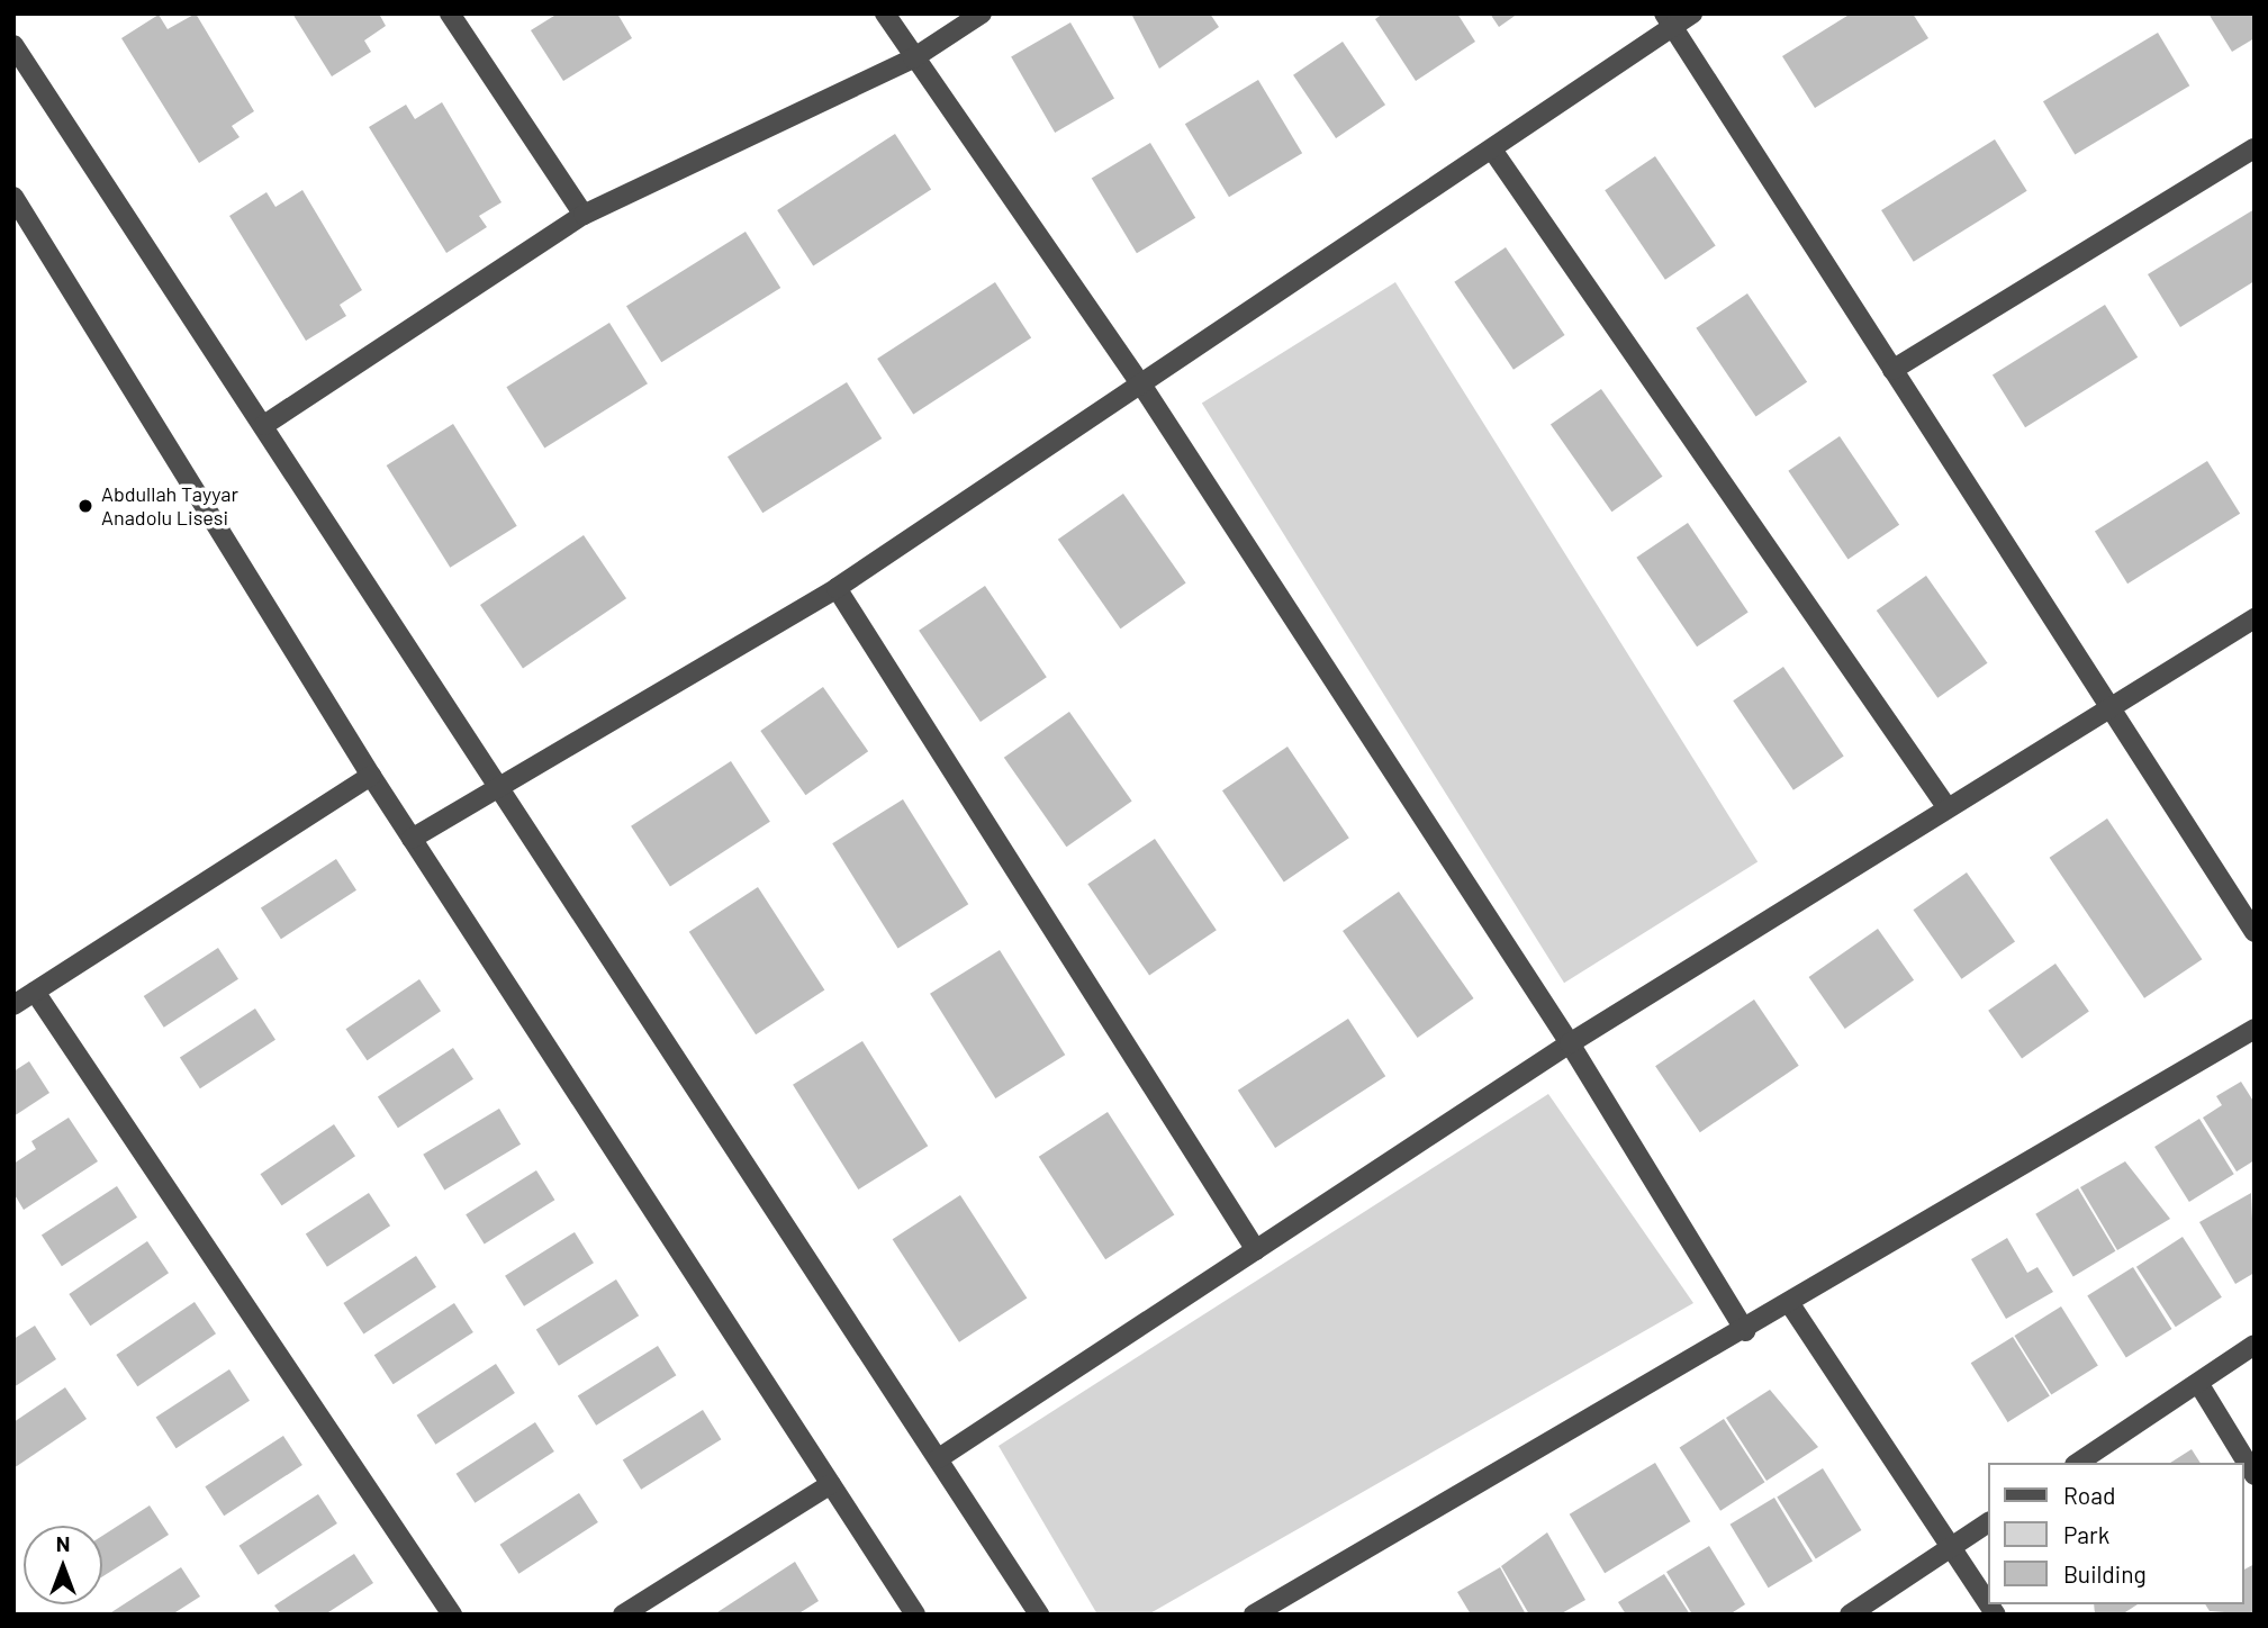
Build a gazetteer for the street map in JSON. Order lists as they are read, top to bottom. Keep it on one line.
{"places":["Abdullah Tayyar Anadolu Lisesi"],"legend":["Road","Park","Building"],"north":"top"}
